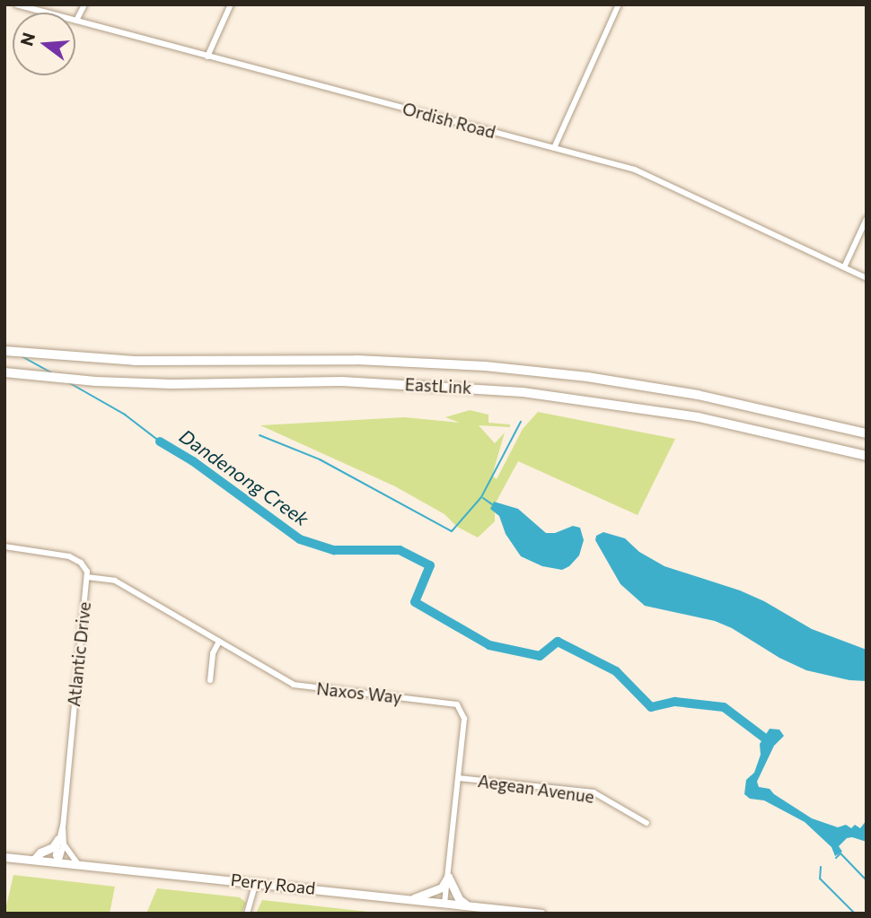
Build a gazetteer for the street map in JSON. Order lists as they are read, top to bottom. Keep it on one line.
{"streets":{"highway":["EastLink"],"main road":["Perry Road"],"street":["Ordish Road","Atlantic Drive","Naxos Way","Aegean Avenue"]},"crossings":[["Atlantic Drive","Naxos Way"],["Atlantic Drive","Perry Road"],["Naxos Way","Aegean Avenue"],["Naxos Way","Perry Road"]],"water":["Dandenong Creek"],"north":"left"}
